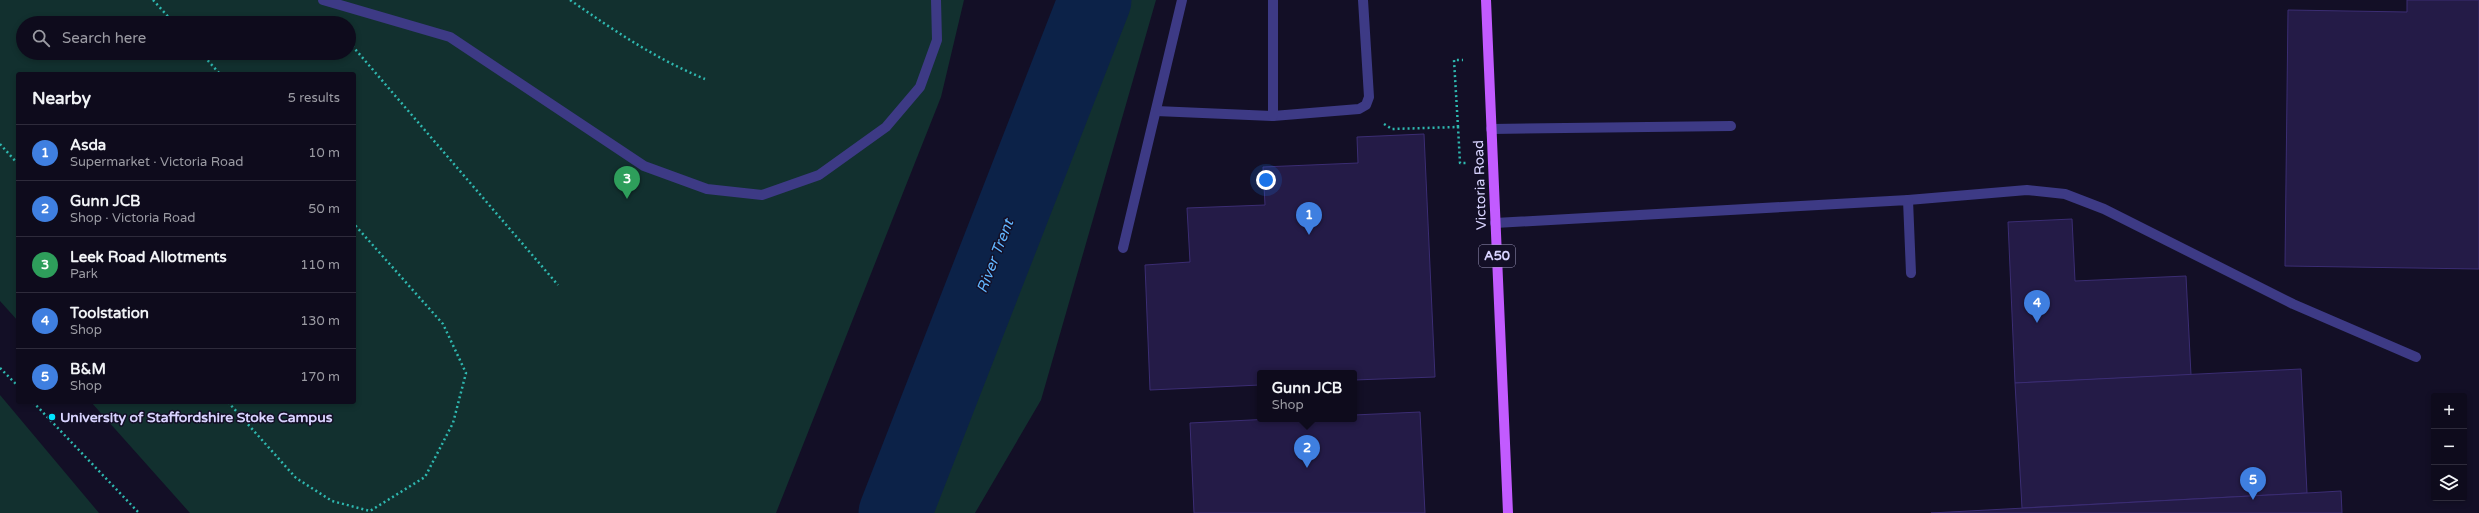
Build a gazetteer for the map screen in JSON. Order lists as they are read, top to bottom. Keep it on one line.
{"streets":{"main road":["Victoria Road","A50"]},"water":["River Trent"],"places":["University of Staffordshire Stoke Campus"],"page":{"search":"Search here","heading":["Nearby","5 results"],"list":[{"mark":"1","name":"Asda","note":"Supermarket · Victoria Road","value":"10 m"},{"mark":"2","name":"Gunn JCB","note":"Shop · Victoria Road","value":"50 m"},{"mark":"3","name":"Leek Road Allotments","note":"Park","value":"110 m"},{"mark":"4","name":"Toolstation","note":"Shop","value":"130 m"},{"mark":"5","name":"B&M","note":"Shop","value":"170 m"}],"pins":["3","1","4","2","5"],"popup":["Gunn JCB","Shop"],"map_buttons":["+","−"]}}
